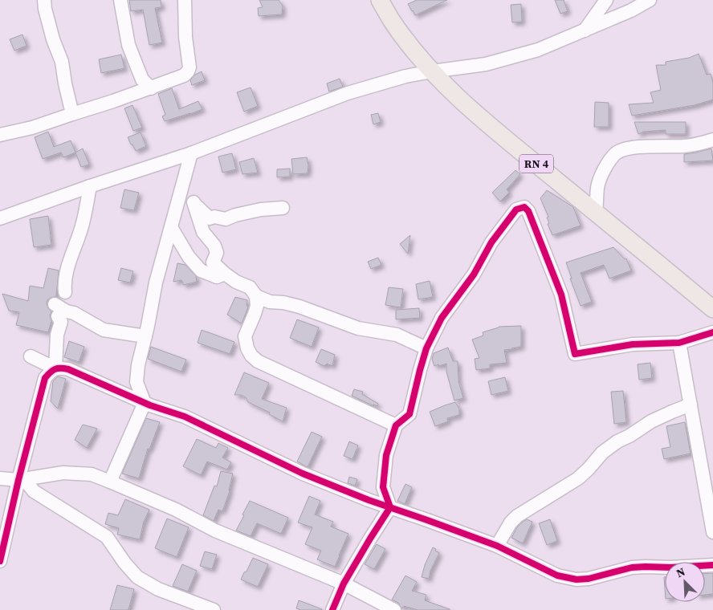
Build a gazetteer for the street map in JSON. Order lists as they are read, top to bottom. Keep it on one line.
{"streets":{"main road":["RN 4"]},"north":"top left"}
